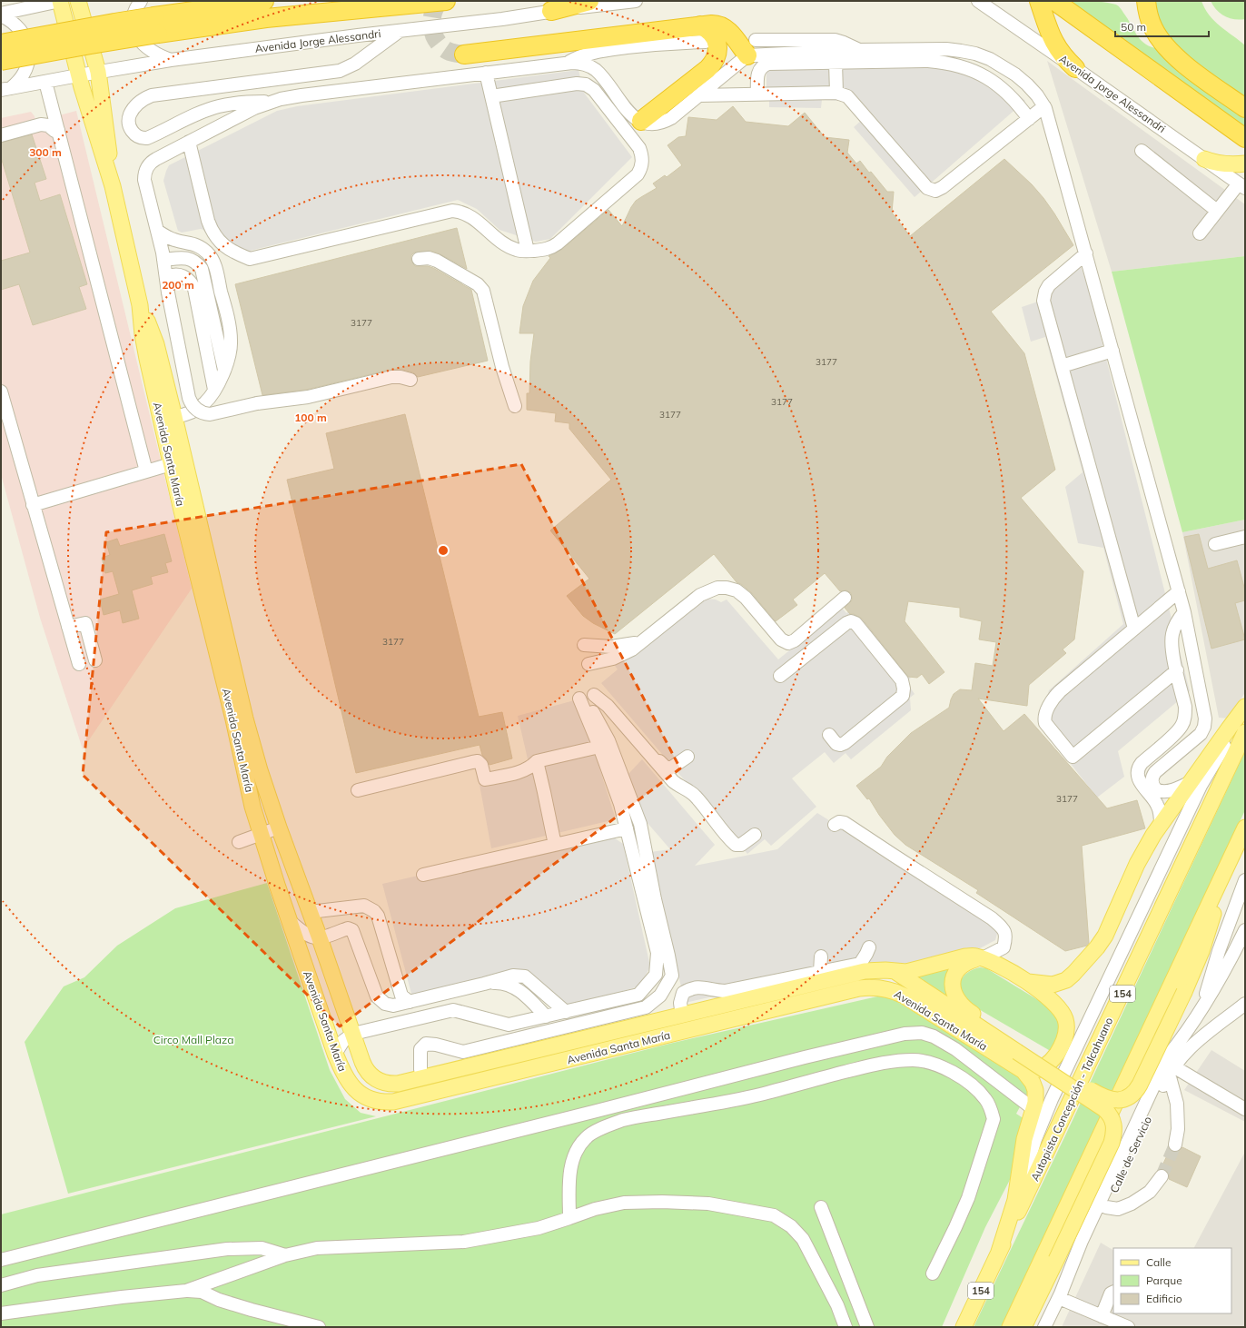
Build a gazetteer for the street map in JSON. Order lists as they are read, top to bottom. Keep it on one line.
{"streets":{"main road":["Avenida Santa María","154","Autopista Concepción - Talcahuano"],"street":["Avenida Jorge Alessandri","Calle de Servicio"]},"crossings":[["Avenida Jorge Alessandri","Avenida Santa María"]],"parks":["Circo Mall Plaza"],"house_numbers":["3177","3177","3177","3177","3177","3177"],"legend":["Calle","Parque","Edificio"],"scale_bar":"50 m","rings":["300 m","200 m","100 m"]}
